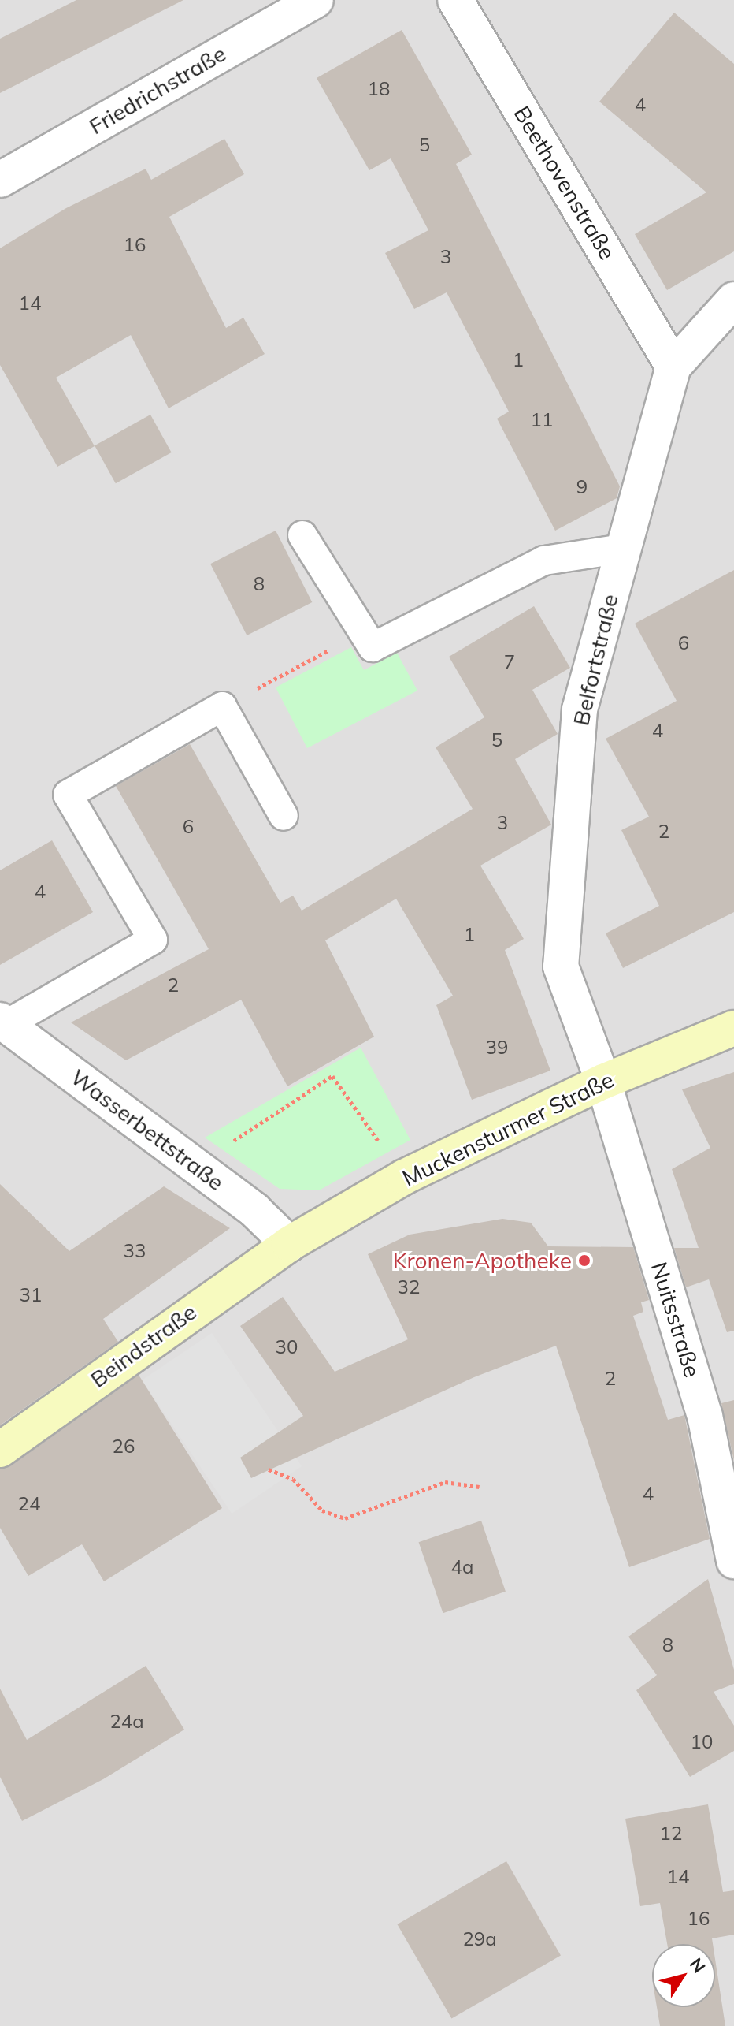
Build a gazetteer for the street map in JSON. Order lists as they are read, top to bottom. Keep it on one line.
{"streets":{"main road":["Muckensturmer Straße","Beindstraße"],"street":["Friedrichstraße","Beethovenstraße","Belfortstraße","Wasserbettstraße","Nuitsstraße"]},"crossings":[["Beethovenstraße","Belfortstraße"],["Belfortstraße","Muckensturmer Straße"],["Belfortstraße","Nuitsstraße"],["Muckensturmer Straße","Wasserbettstraße"],["Muckensturmer Straße","Nuitsstraße"],["Muckensturmer Straße","Beindstraße"],["Wasserbettstraße","Beindstraße"]],"places":["Kronen-Apotheke"],"house_numbers":["18","4","5","16","3","14","1","11","9","8","6","7","4","5","3","6","2","4","1","2","39","33","32","31","30","2","26","4","24","4a","8","24a","10","12","14","16","29a"],"north":"top right"}
